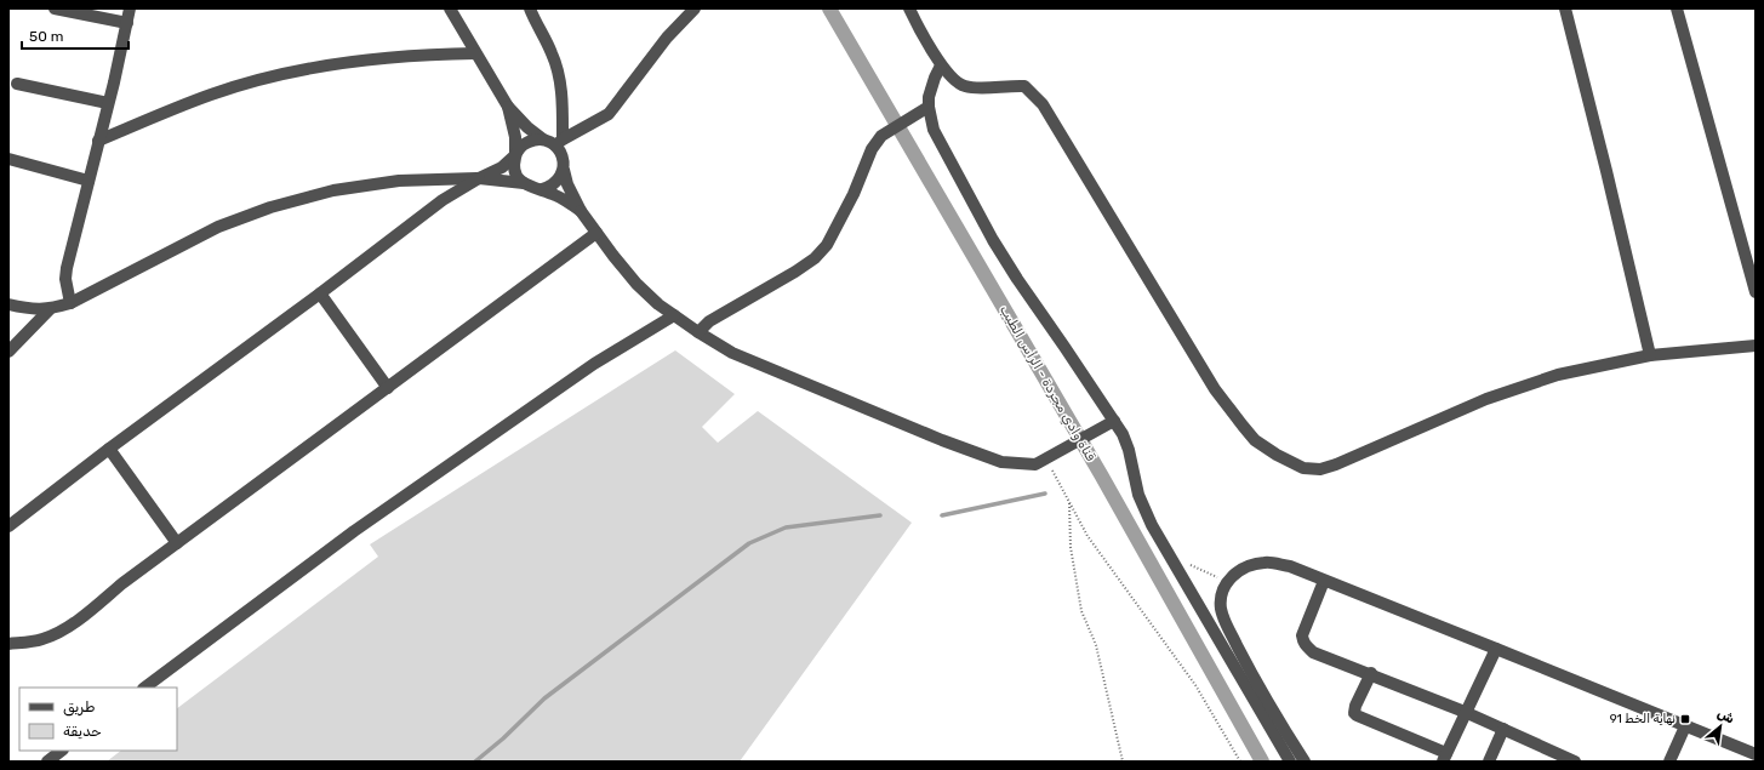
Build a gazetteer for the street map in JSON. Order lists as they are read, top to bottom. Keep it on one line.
{"water":["قناة وادي مجردة - الرأس الطيب"],"places":{"transit":["نهاية الخط 91"]},"legend":["طريق","حديقة"],"scale_bar":"50 m","north":"top right"}
